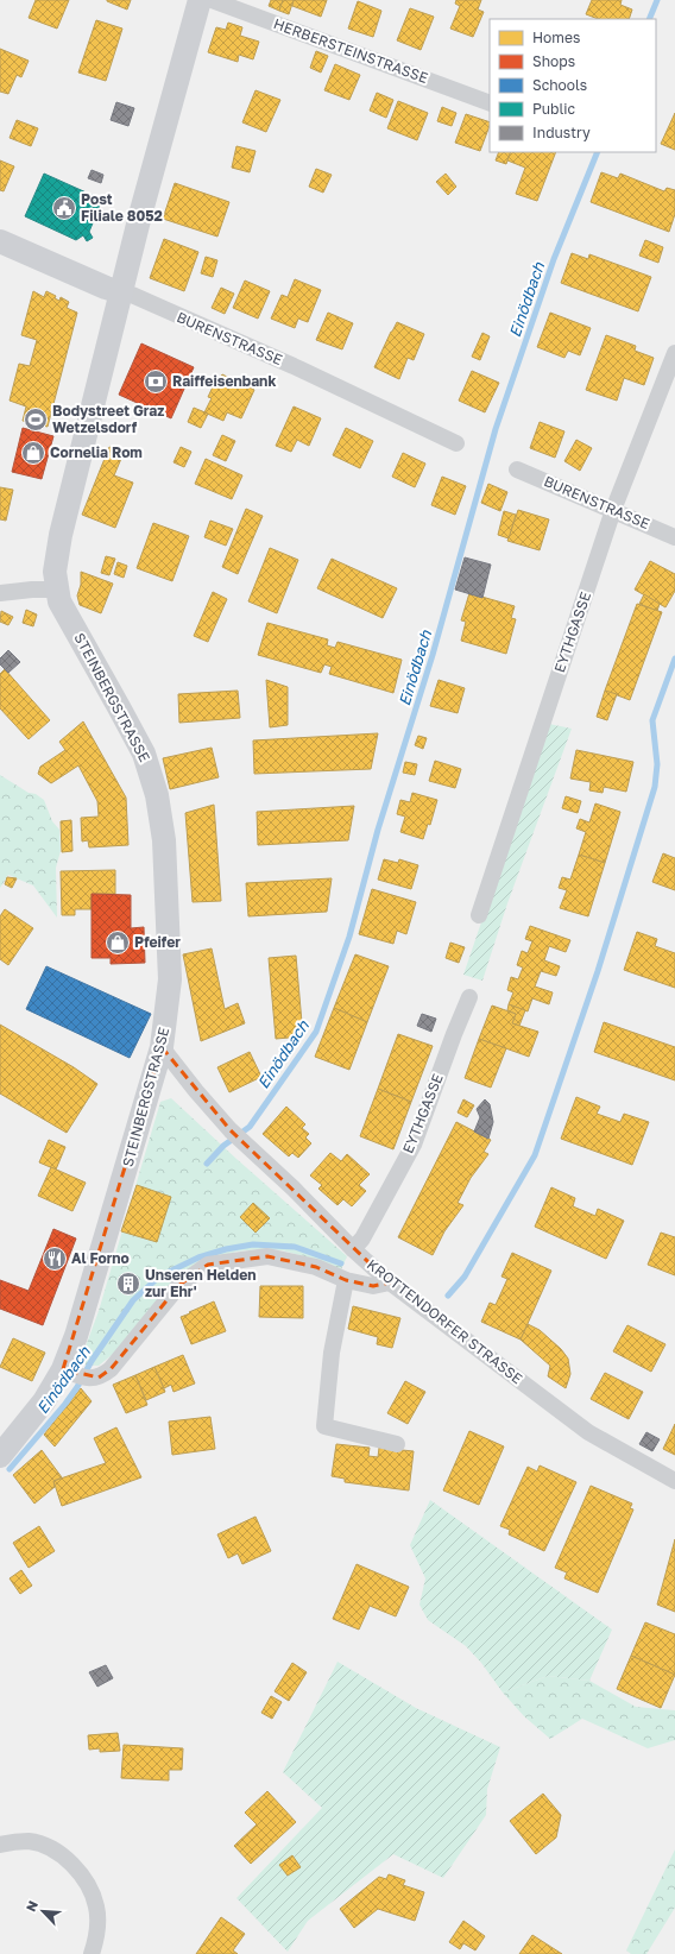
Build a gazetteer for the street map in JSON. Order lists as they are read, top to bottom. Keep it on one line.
{"streets":{"main road":["BURENSTRASSE","STEINBERGSTRASSE"],"street":["HERBERSTEINSTRASSE","EYTHGASSE","KROTTENDORFER STRASSE"]},"crossings":[["BURENSTRASSE","EYTHGASSE"],["BURENSTRASSE","STEINBERGSTRASSE"],["EYTHGASSE","KROTTENDORFER STRASSE"],["STEINBERGSTRASSE","KROTTENDORFER STRASSE"]],"water":["Einödbach"],"places":{"public building":["Post Filiale 8052"],"bank":["Raiffeisenbank"],"sports":["Bodystreet Graz Wetzelsdorf"],"shop":["Cornelia Rom","Pfeifer"],"restaurant":["Al Forno"],"building":["Unseren Helden zur Ehr'"]},"legend":["Homes","Shops","Schools","Public","Industry"],"north":"top left"}
